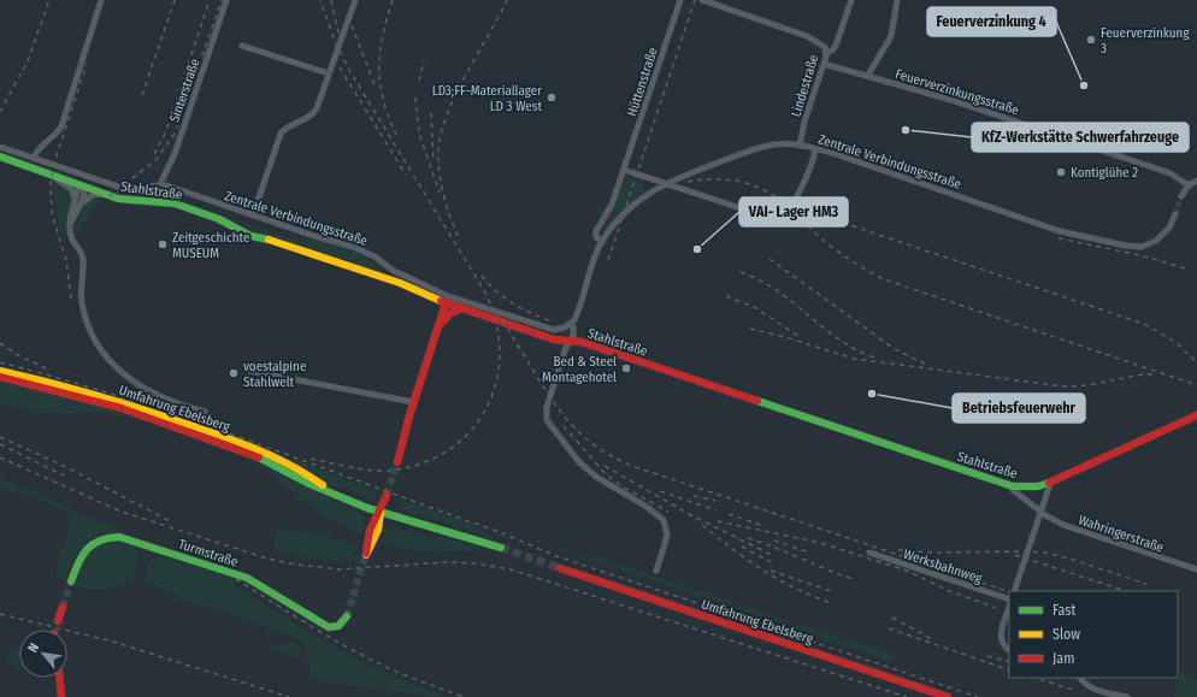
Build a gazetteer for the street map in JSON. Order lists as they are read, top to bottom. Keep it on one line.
{"streets":{"main road":["Stahlstraße","Umfahrung Ebelsberg","Turmstraße"],"street":["Hüttenstraße","Lindestraße","Sinterstraße","Feuerverzinkungsstraße","Zentrale Verbindungsstraße","Wahringerstraße","Werksbahnweg"]},"crossings":[["Hüttenstraße","Zentrale Verbindungsstraße"],["Lindestraße","Feuerverzinkungsstraße"],["Lindestraße","Zentrale Verbindungsstraße"],["Sinterstraße","Zentrale Verbindungsstraße"],["Zentrale Verbindungsstraße","Stahlstraße"],["Stahlstraße","Wahringerstraße"]],"places":["Feuerverzinkung 3","Feuerverzinkung 4","LD3;FF-Materiallager LD 3 West","KfZ-Werkstätte Schwerfahrzeuge","Kontiglühe 2","Zeitgeschichte MUSEUM","VAI- Lager HM3","Bed & Steel Montagehotel","voestalpine Stahlwelt","Betriebsfeuerwehr"],"legend":["Fast","Slow","Jam"],"north":"top left"}
